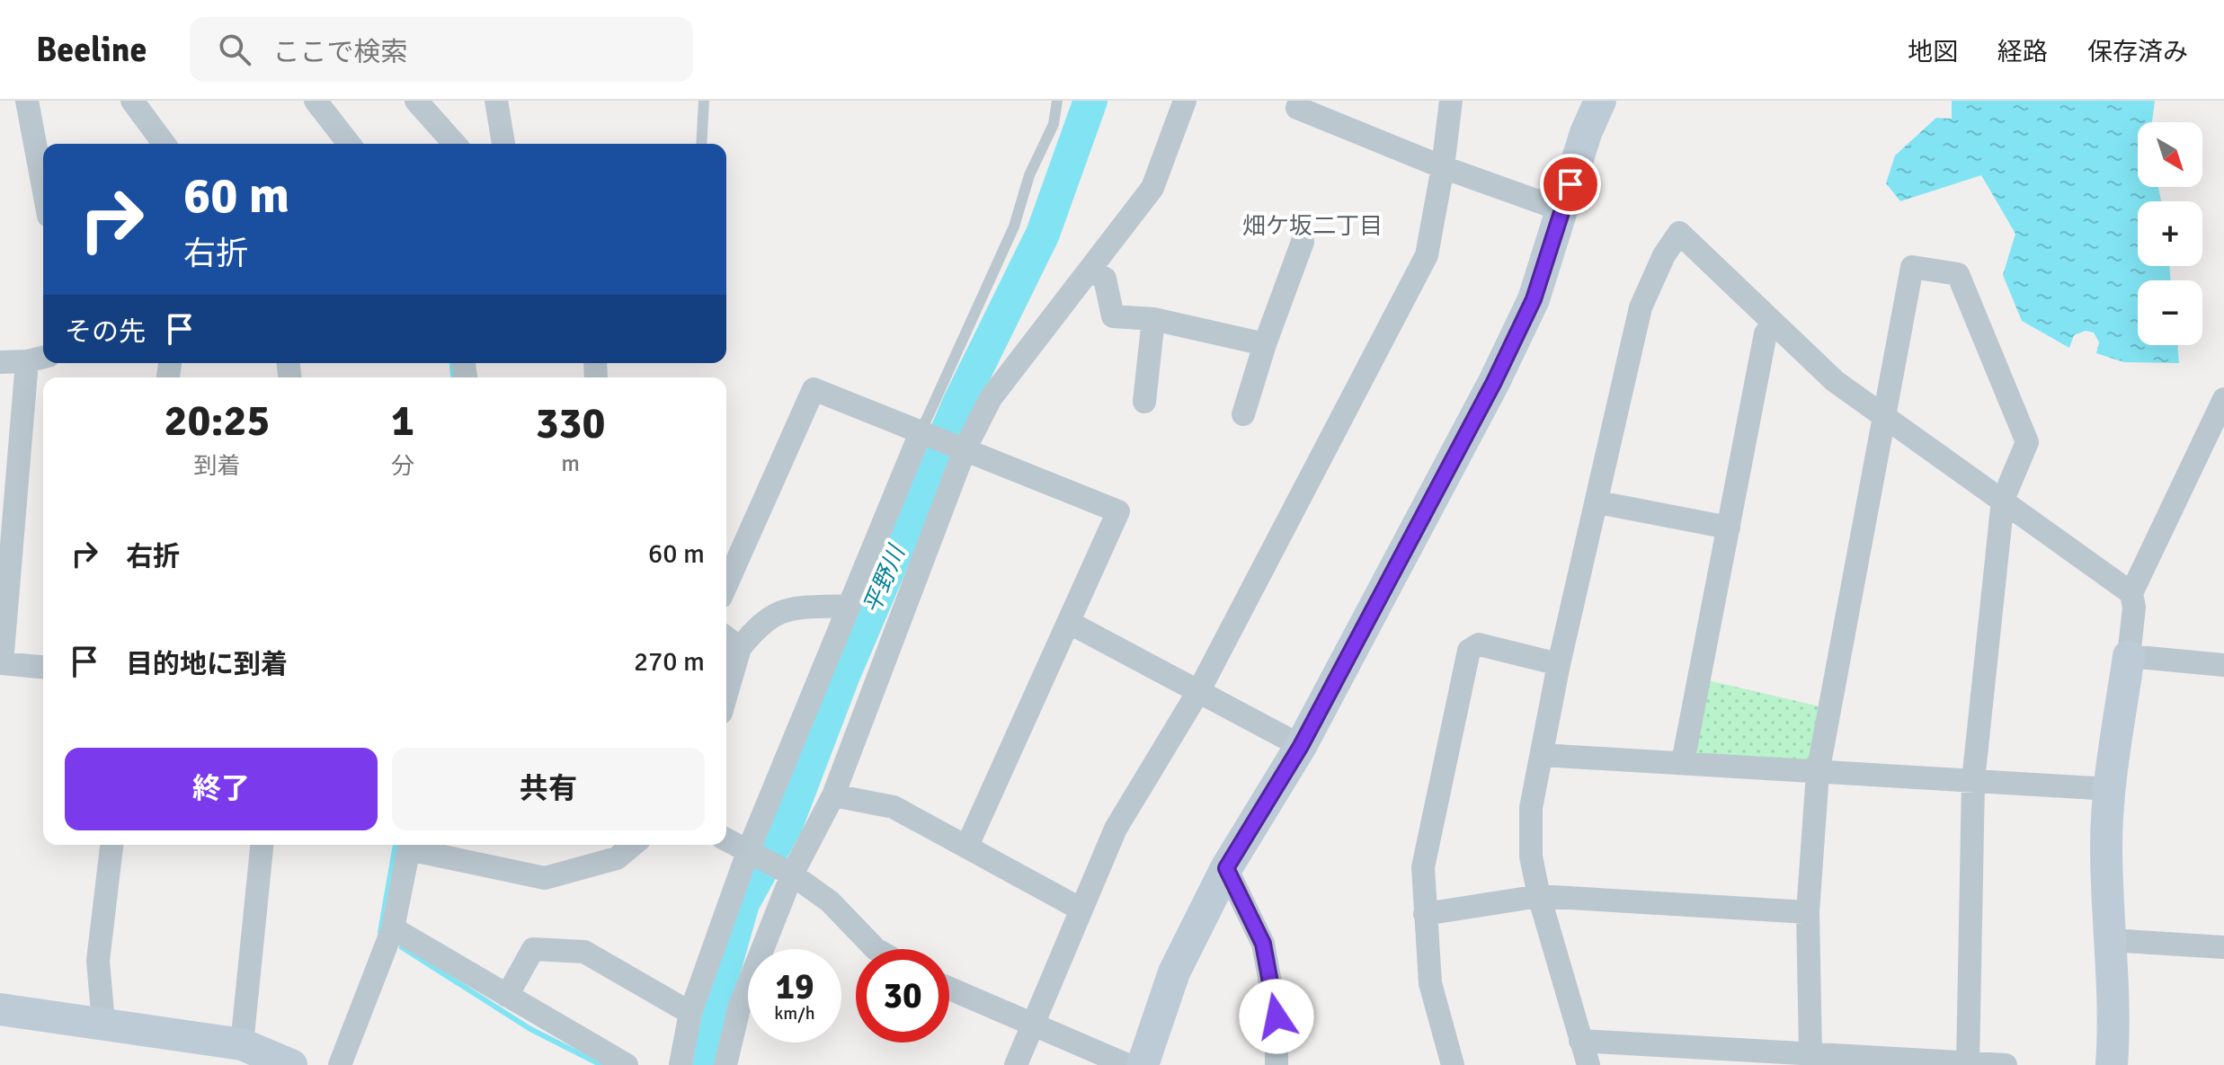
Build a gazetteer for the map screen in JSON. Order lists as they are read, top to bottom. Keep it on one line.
{"districts":["畑ケ坂二丁目"],"water":["平野川"],"north":"bottom right","page":{"header":"Beeline","search":"ここで検索","nav":["地図","経路","保存済み"],"map_buttons":["+","−"],"turn":["60 m","右折"],"then":"その先","eta":["20:25","到着","1","分","330","m"],"list":[{"name":"右折","value":"60 m"},{"name":"目的地に到着","value":"270 m"}],"buttons":["終了","共有"],"speed":"19 km/h","limit":"30"}}
